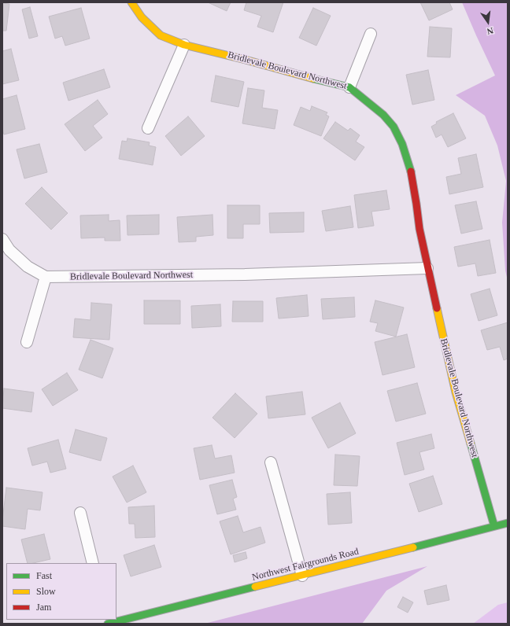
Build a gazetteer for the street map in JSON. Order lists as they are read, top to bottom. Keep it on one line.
{"streets":{"street":["Bridlevale Boulevard Northwest","Northwest Fairgrounds Road"]},"crossings":[["Bridlevale Boulevard Northwest","Northwest Fairgrounds Road"]],"legend":["Fast","Slow","Jam"],"north":"bottom"}
